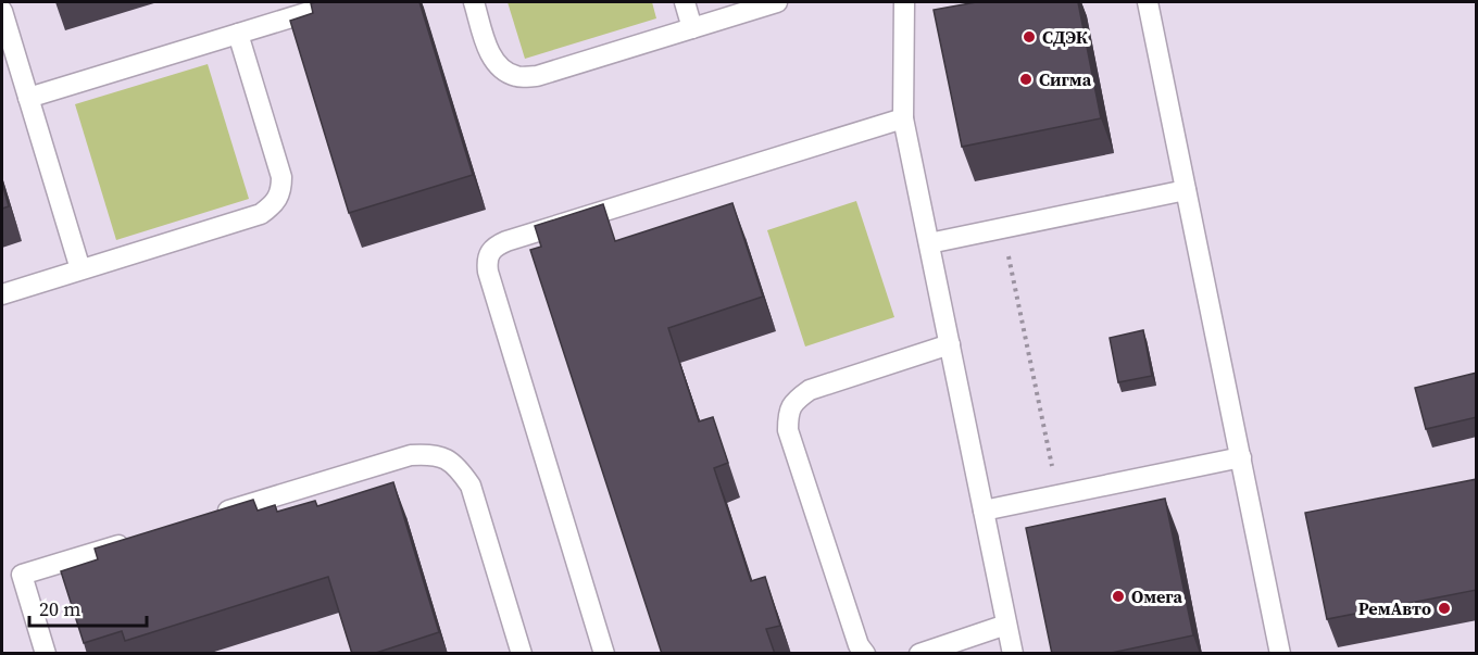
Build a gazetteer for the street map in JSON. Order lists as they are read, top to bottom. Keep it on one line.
{"places":["СДЭК","Сигма","Омега","РемАвто"],"scale_bar":"20 m"}
